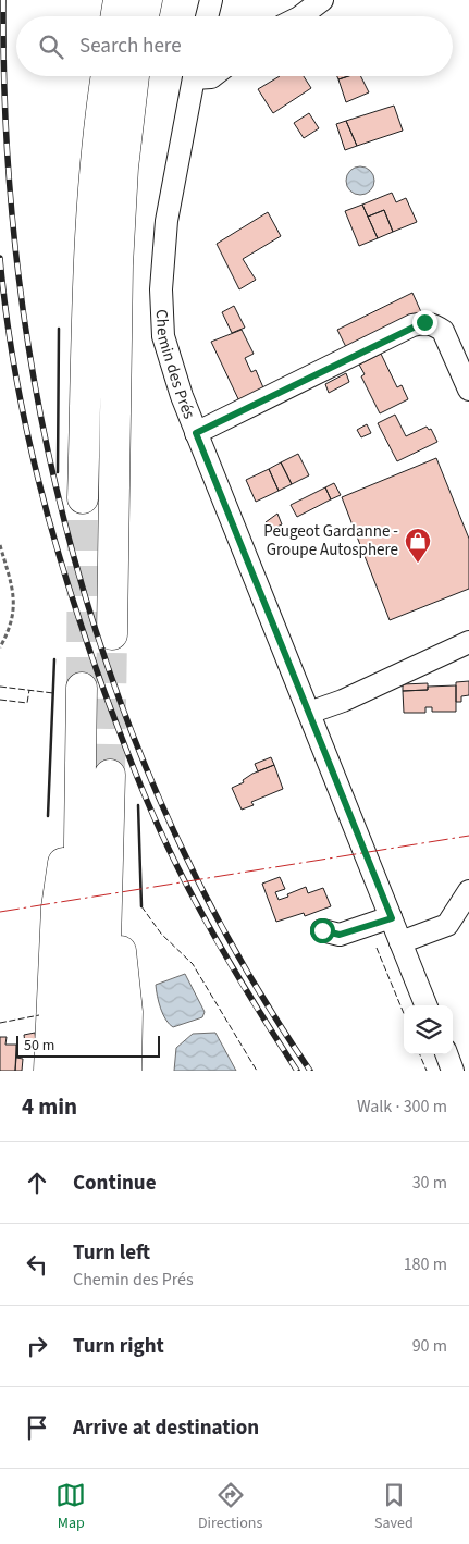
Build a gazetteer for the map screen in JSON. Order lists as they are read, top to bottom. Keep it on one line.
{"streets":{"street":["Chemin des Prés"]},"places":{"shop":["Peugeot Gardanne - Groupe Autosphere"]},"scale_bar":"50 m","page":{"search":"Search here","scale":"50 m","heading":["4 min","Walk · 300 m"],"list":[["Continue","30 m"],["Turn left","Chemin des Prés","180 m"],["Turn right","90 m"],"Arrive at destination"],"nav":["Map","Directions","Saved"]}}
